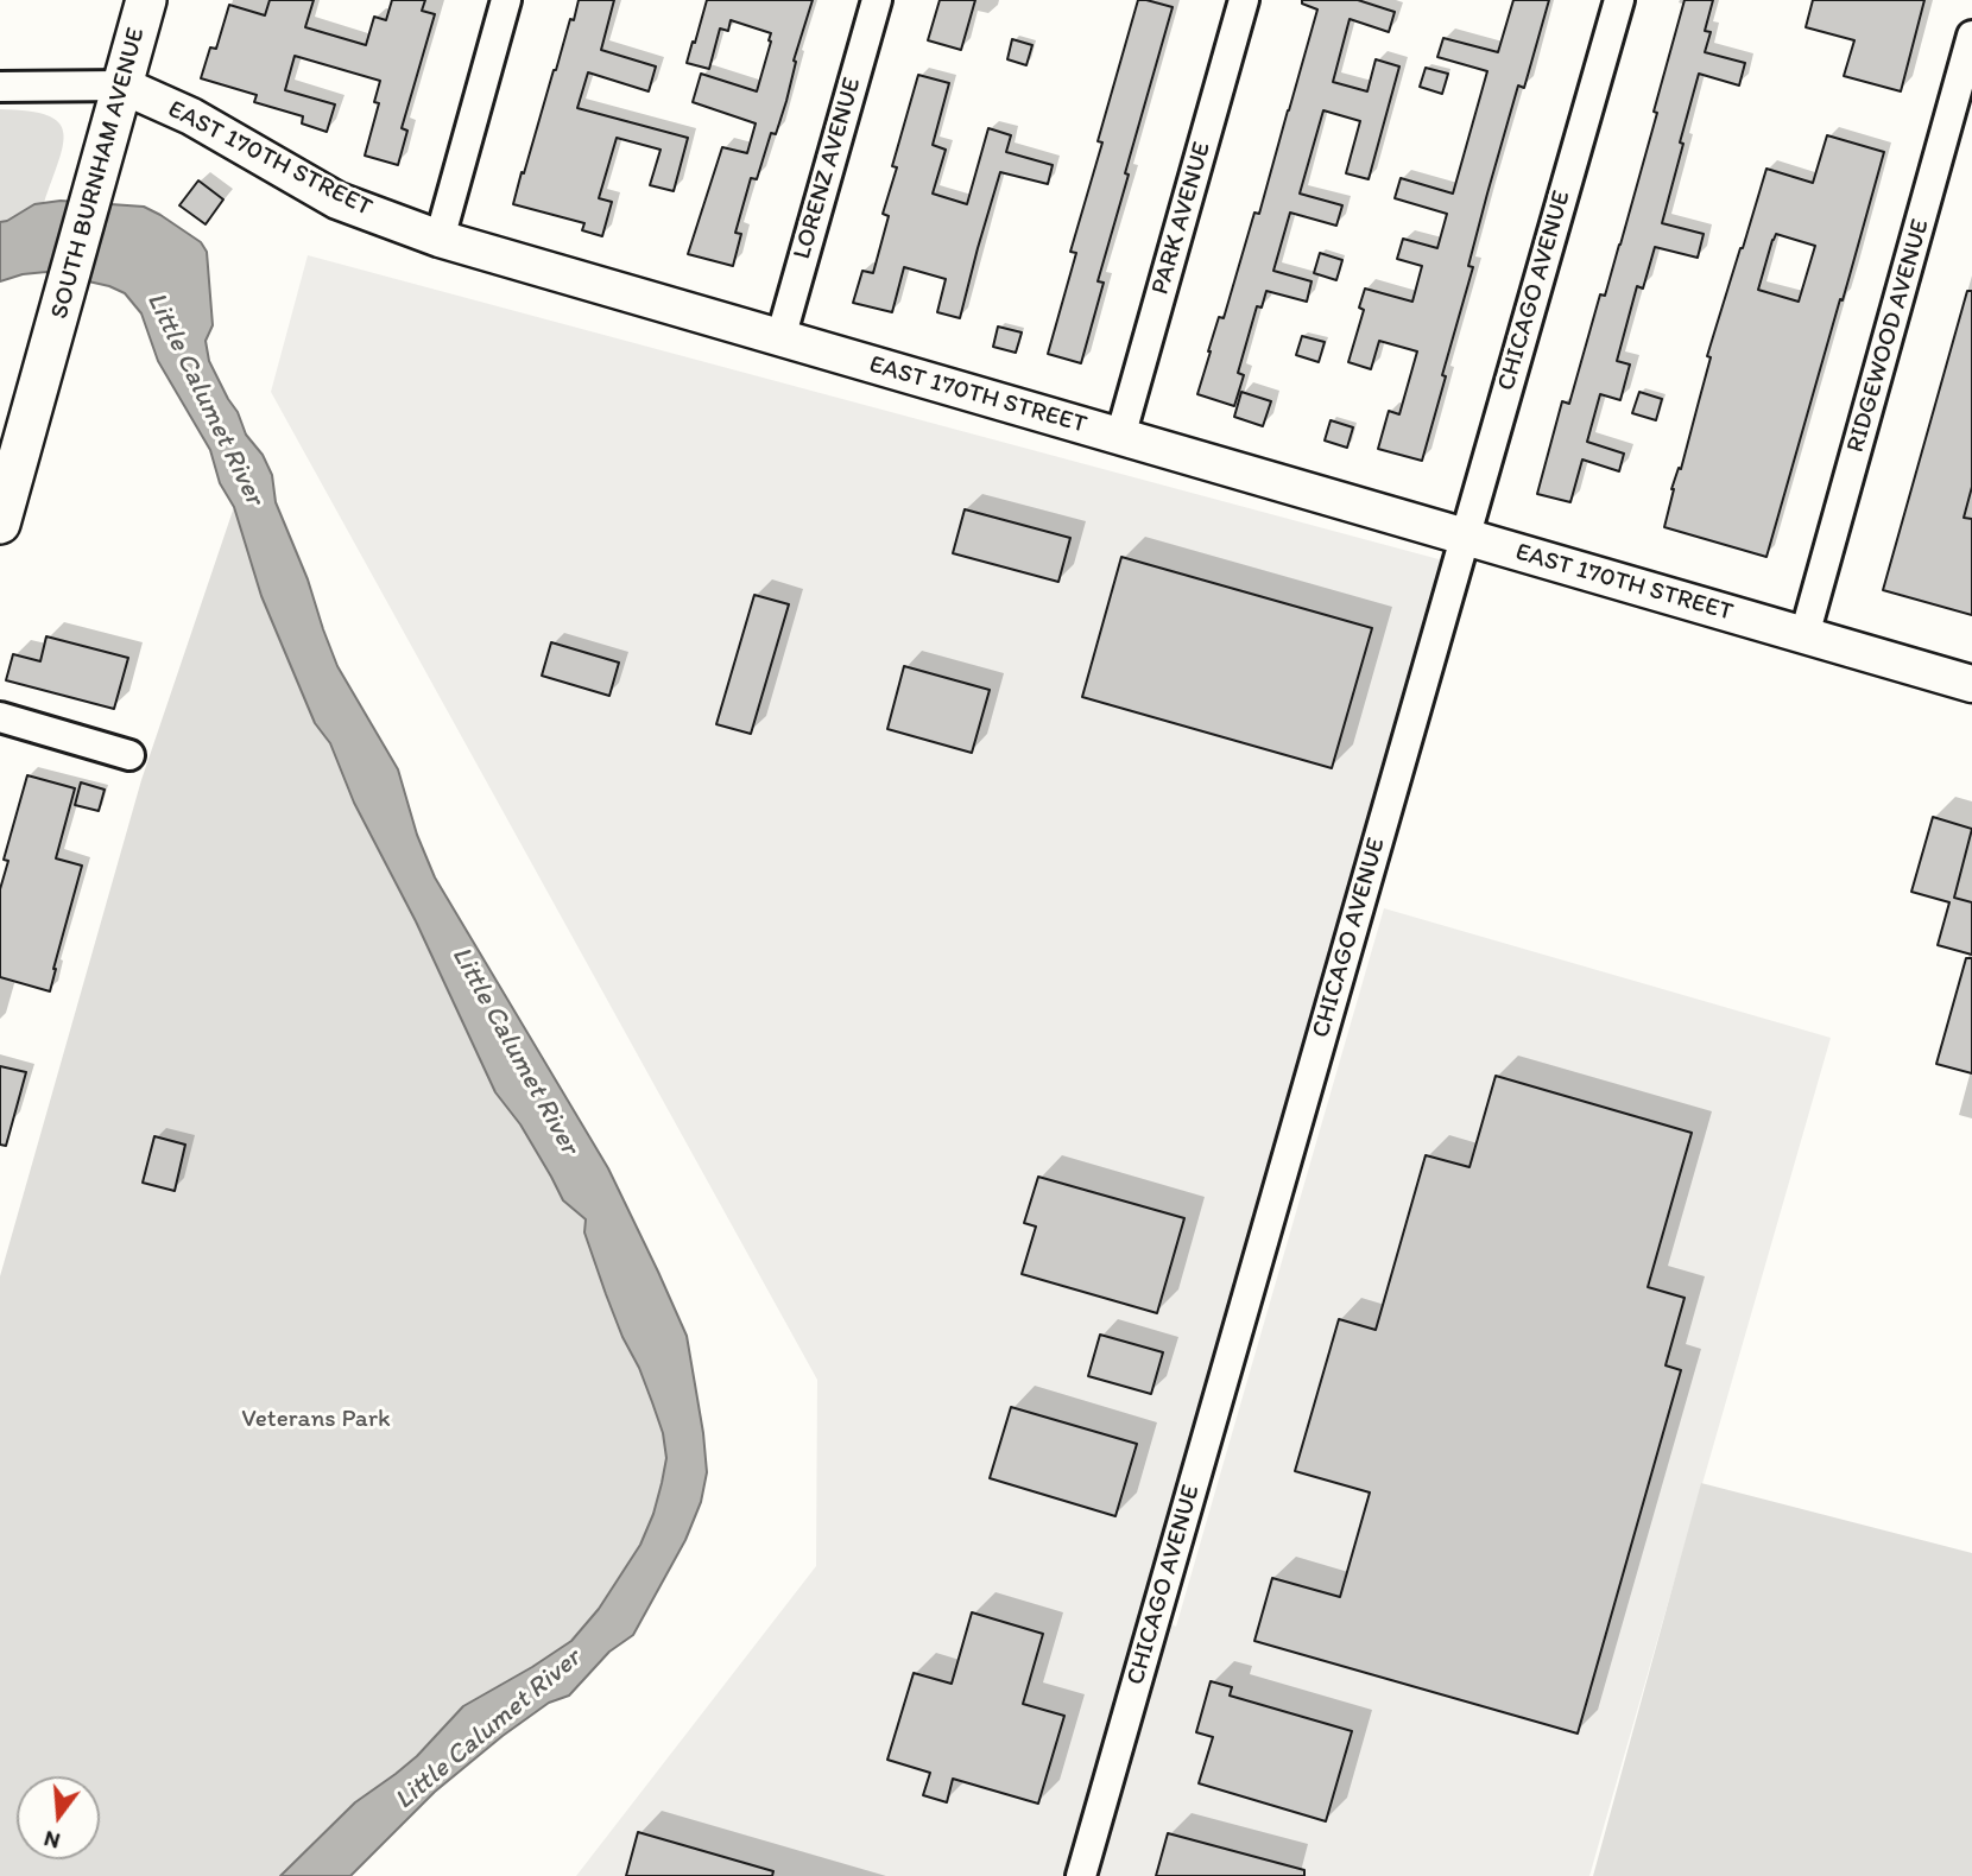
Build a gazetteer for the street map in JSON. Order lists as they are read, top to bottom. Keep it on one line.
{"streets":{"main road":["SOUTH BURNHAM AVENUE"],"street":["EAST 170TH STREET","LORENZ AVENUE","PARK AVENUE","CHICAGO AVENUE","RIDGEWOOD AVENUE"]},"crossings":[["EAST 170TH STREET","LORENZ AVENUE"],["EAST 170TH STREET","SOUTH BURNHAM AVENUE"],["EAST 170TH STREET","PARK AVENUE"],["EAST 170TH STREET","CHICAGO AVENUE"],["EAST 170TH STREET","RIDGEWOOD AVENUE"]],"water":["Little Calumet River"],"parks":["Veterans Park"],"north":"bottom"}
